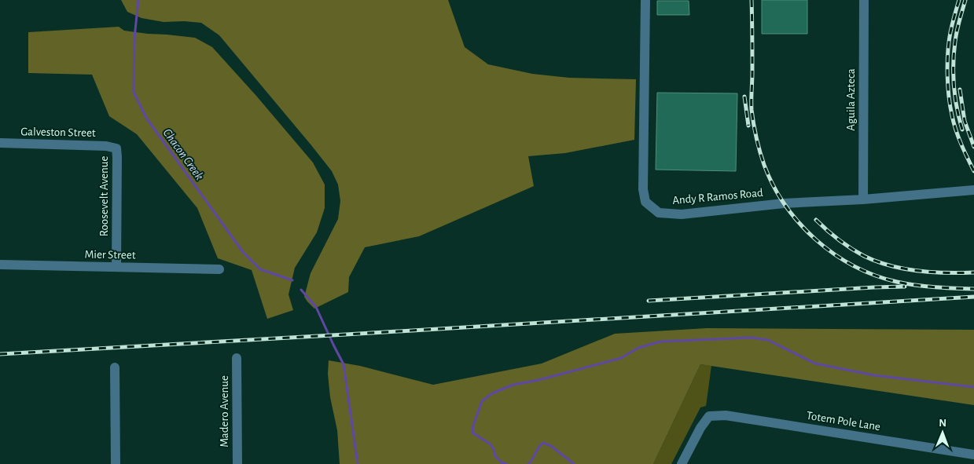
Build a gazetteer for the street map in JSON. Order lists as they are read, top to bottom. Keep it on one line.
{"streets":{"street":["Aguila Azteca","Galveston Street","Roosevelt Avenue","Andy R Ramos Road","Mier Street","Madero Avenue","Totem Pole Lane"]},"crossings":[["Aguila Azteca","Andy R Ramos Road"],["Galveston Street","Roosevelt Avenue"],["Roosevelt Avenue","Mier Street"]],"water":["Chacon Creek"],"north":"top"}
